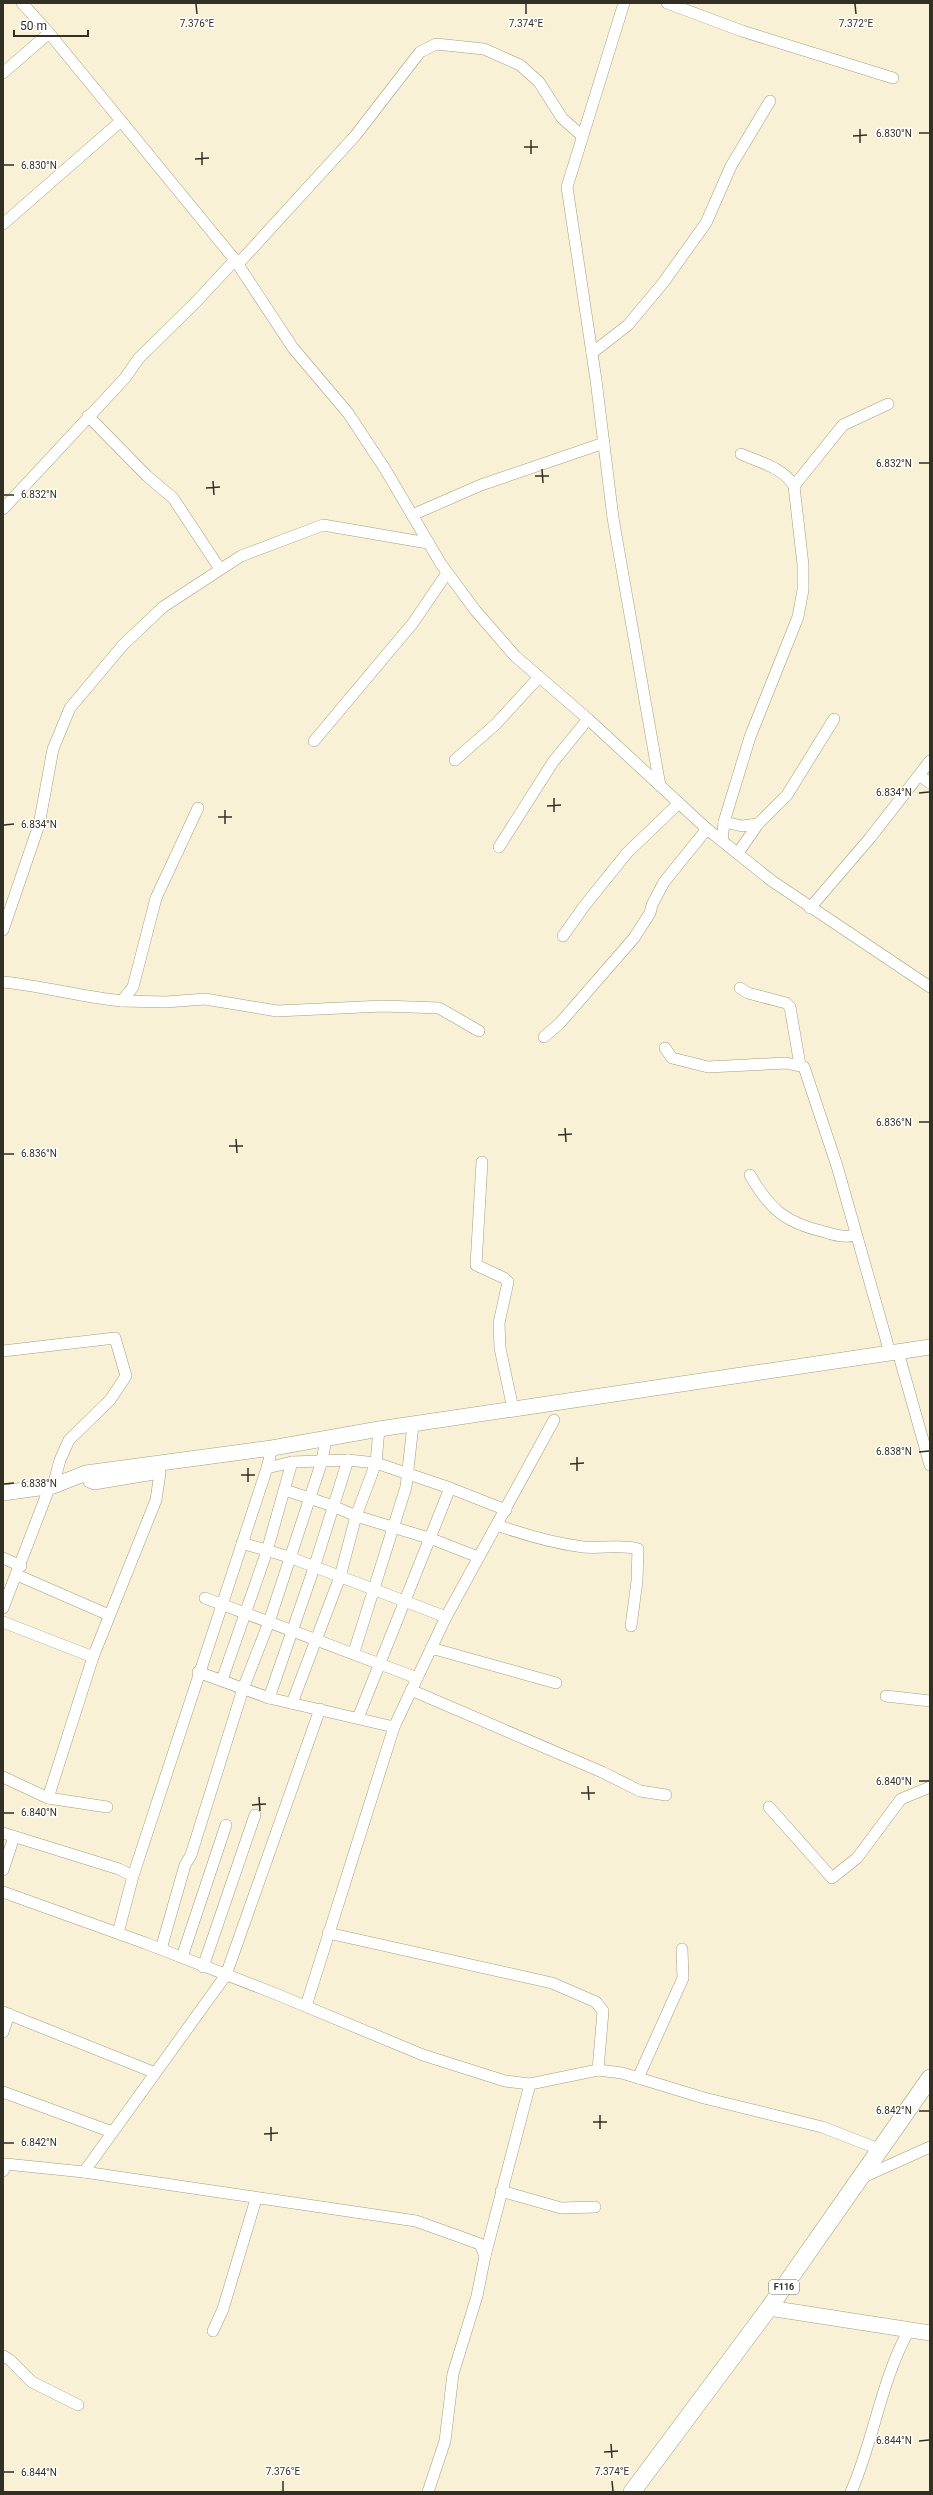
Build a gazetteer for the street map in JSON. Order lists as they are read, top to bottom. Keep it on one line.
{"streets":{"main road":["F116"]},"scale_bar":"50 m","coordinates":["7.376°E","7.374°E","7.372°E","6.830°N","6.832°N","6.834°N","6.836°N","6.838°N","6.840°N","6.842°N","6.844°N"]}
